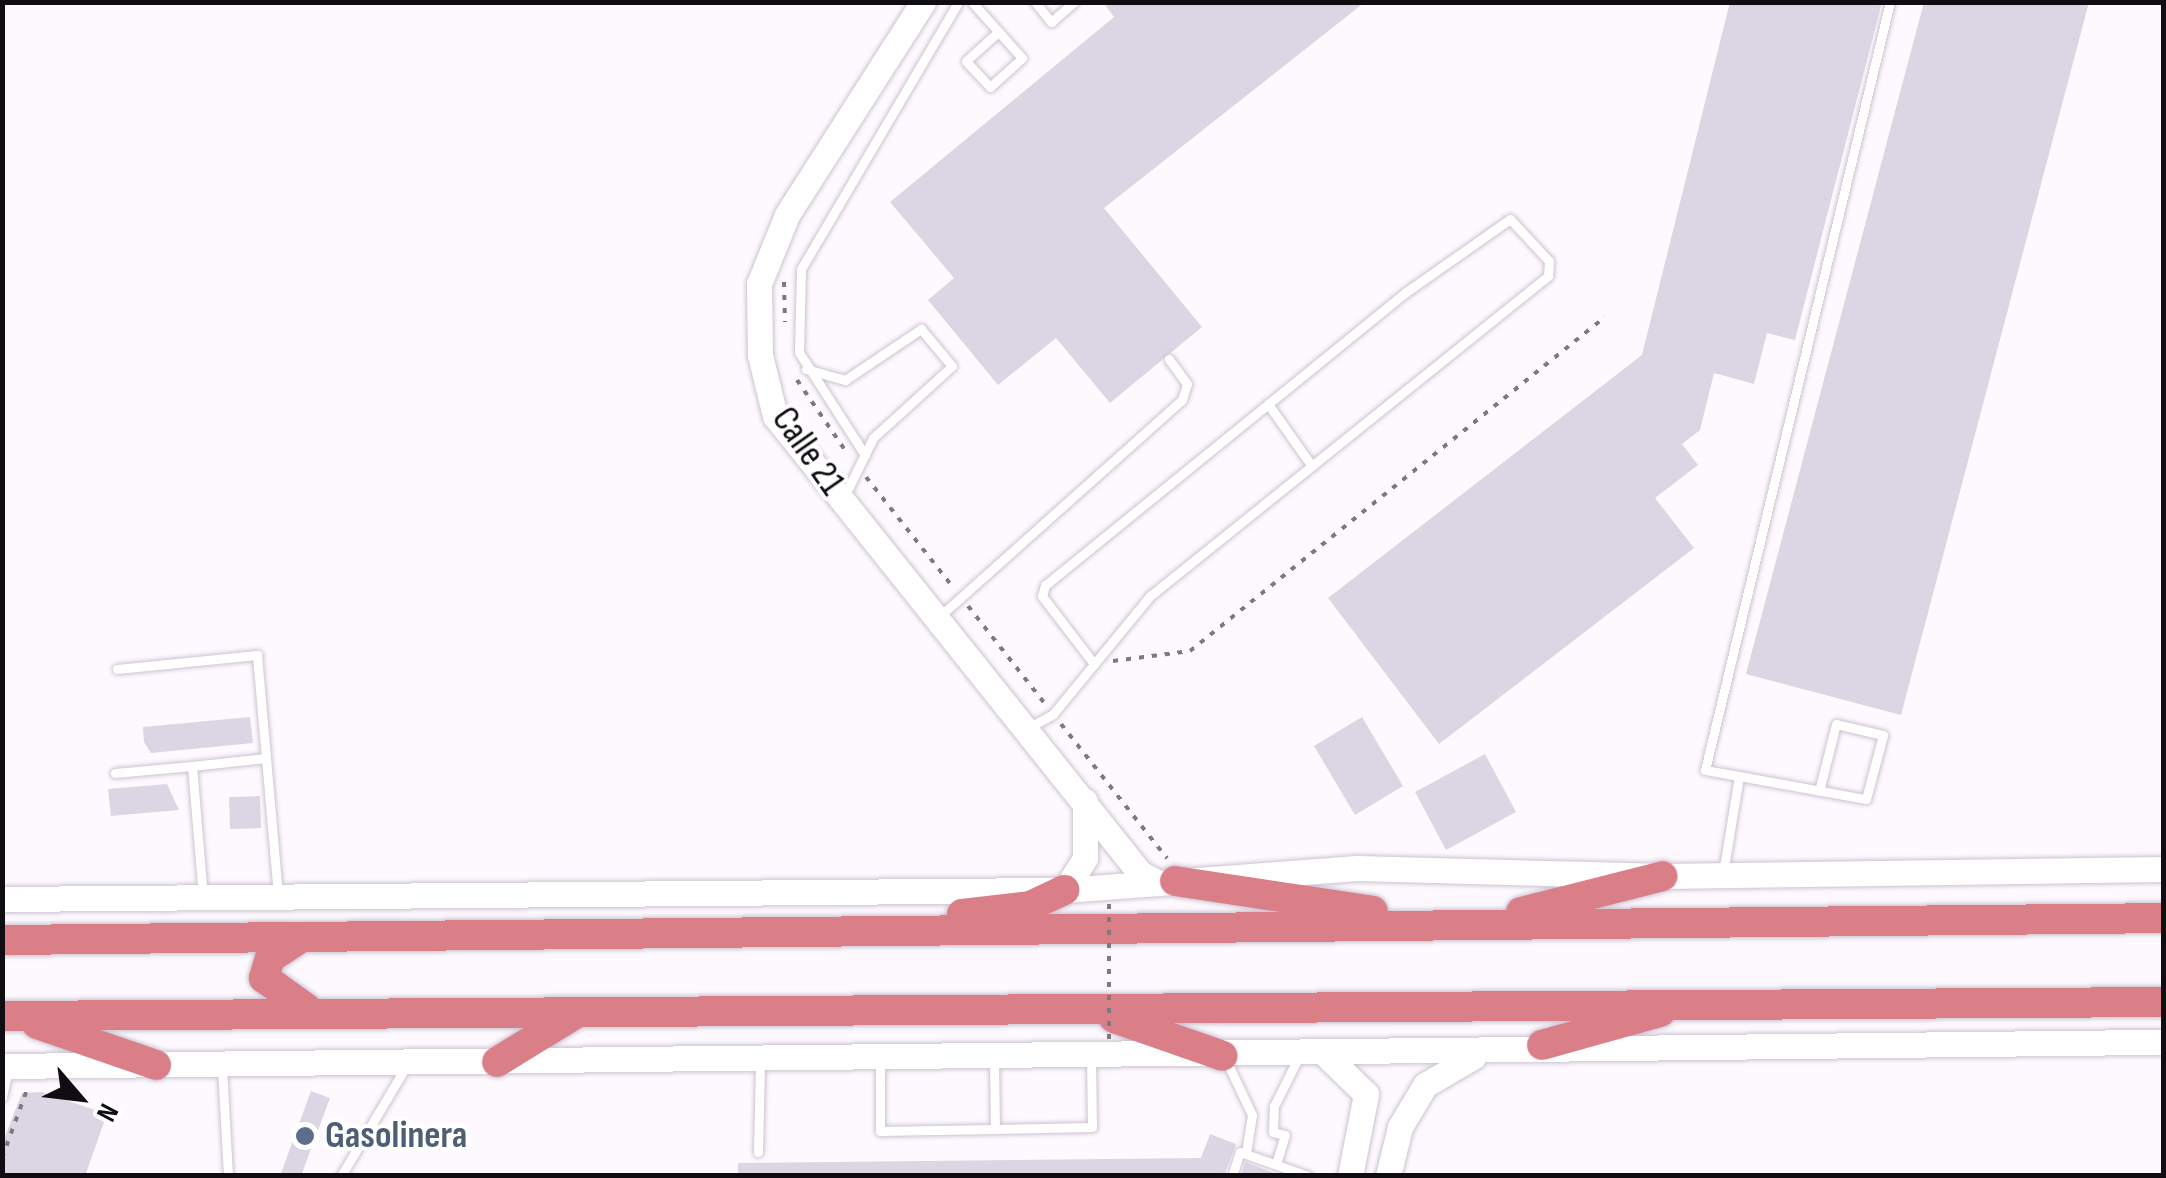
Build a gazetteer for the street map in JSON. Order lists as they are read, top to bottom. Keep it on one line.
{"streets":{"main road":["Calle 21"]},"places":["Gasolinera"],"north":"bottom right"}
